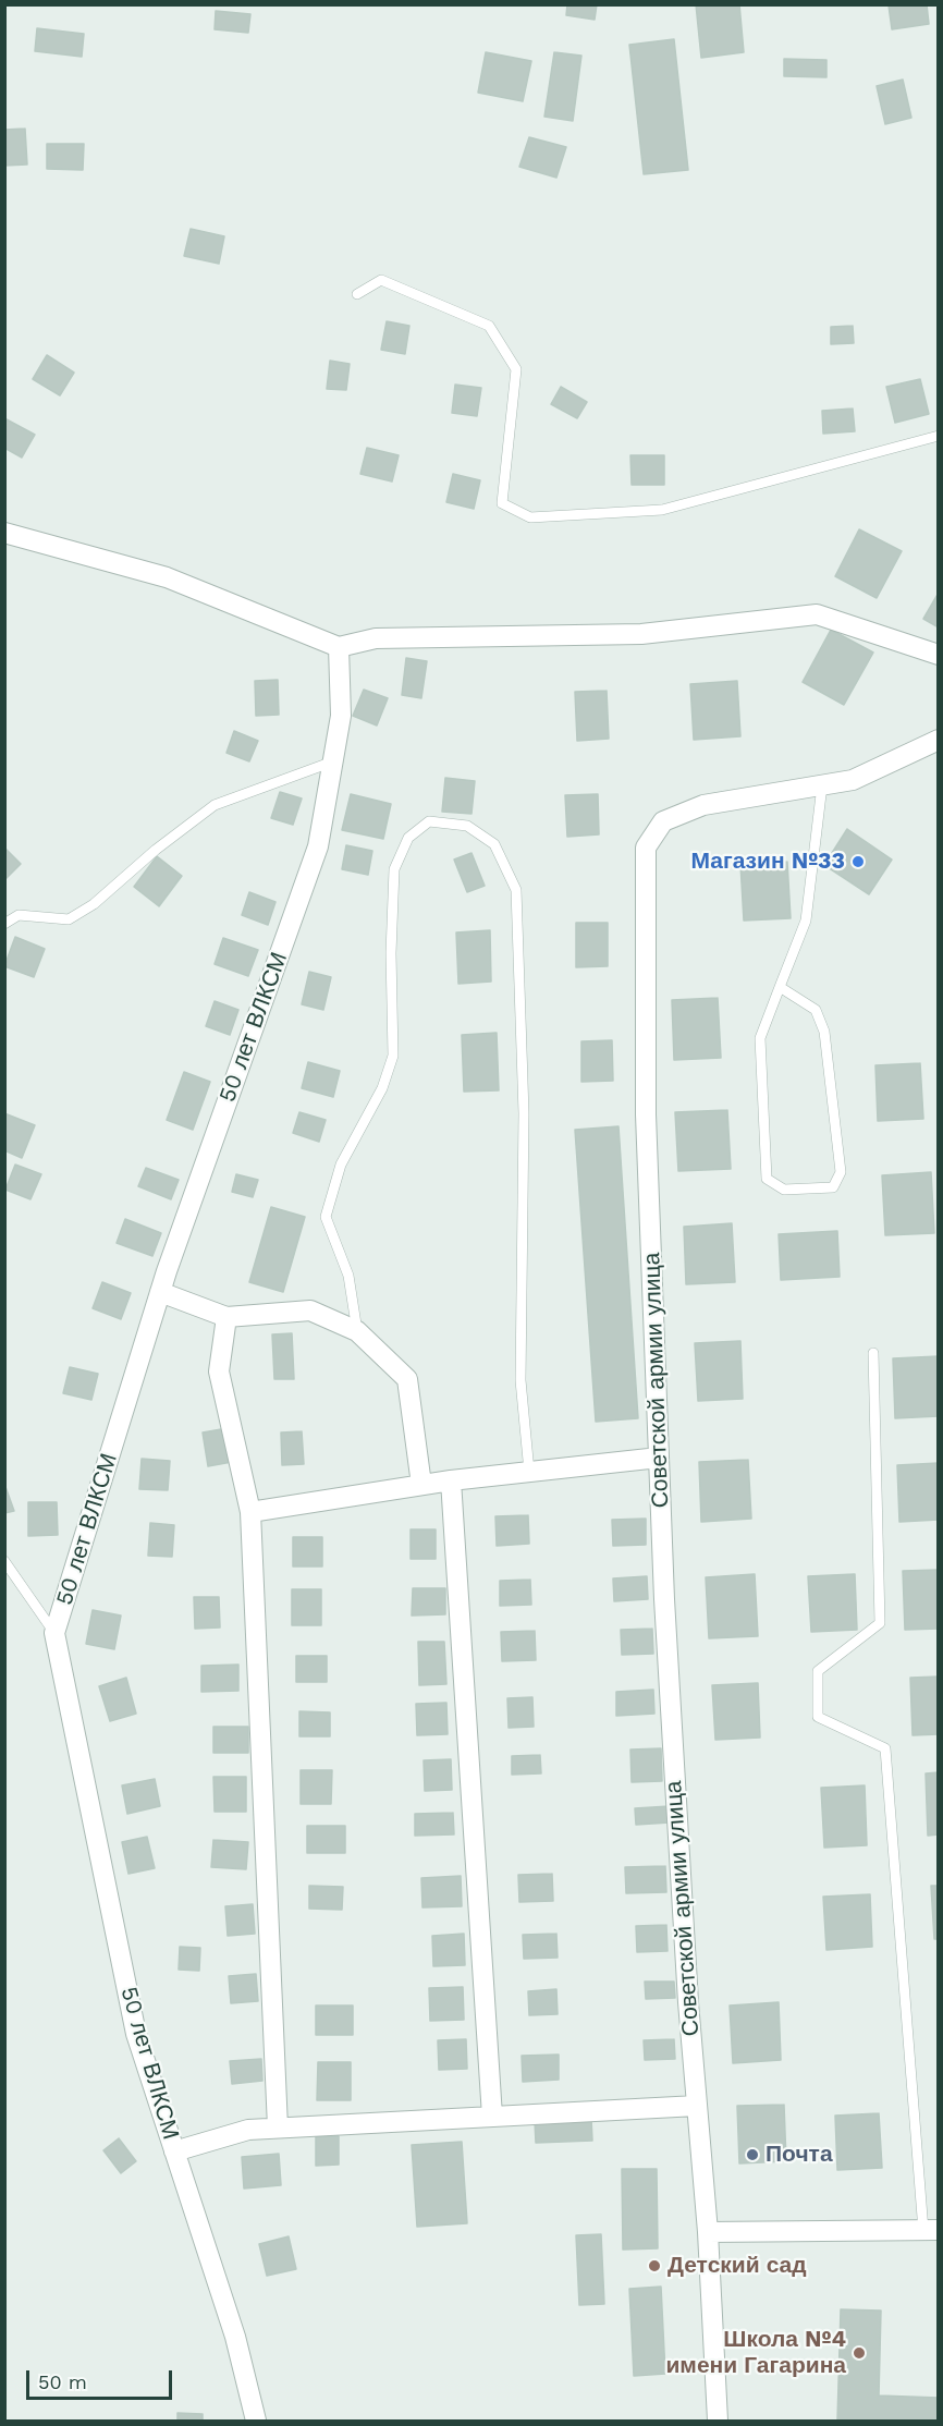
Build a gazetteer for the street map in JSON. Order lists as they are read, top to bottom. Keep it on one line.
{"streets":{"street":["50 лет ВЛКСМ","Советской армии улица"]},"places":["Магазин №33","Почта","Детский сад","Школа №4 имени Гагарина"],"scale_bar":"50 m"}
